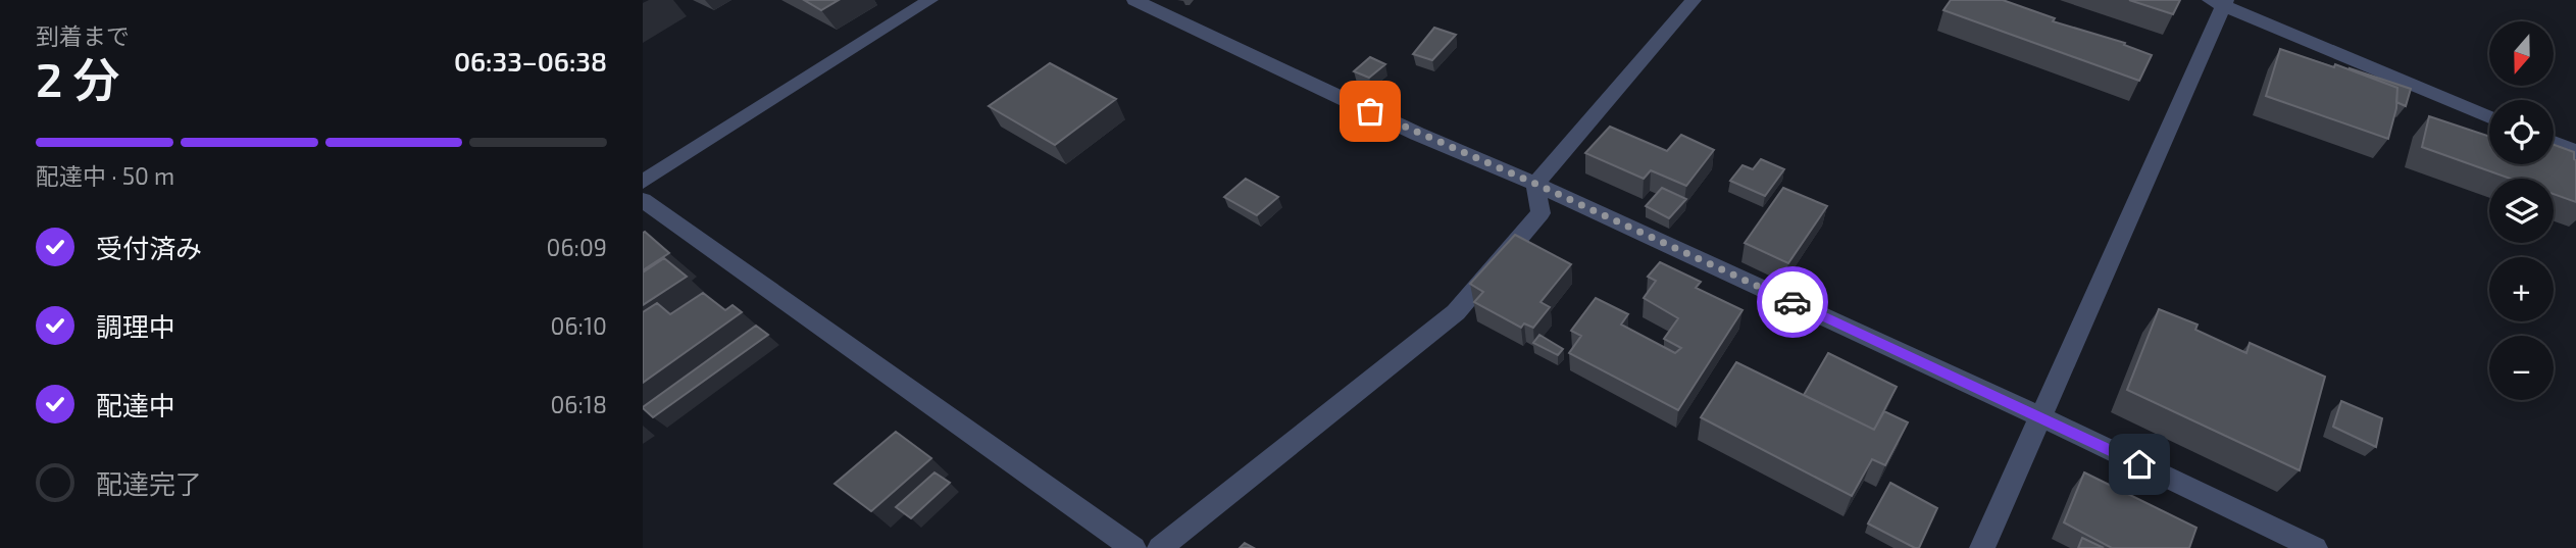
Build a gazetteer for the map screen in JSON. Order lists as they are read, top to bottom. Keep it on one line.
{"north":"bottom","page":{"heading":["2 分","到着まで","06:33–06:38"],"map_buttons":["+","−"],"bar":"配達中 · 50 m","list":[["受付済み","06:09"],["調理中","06:10"],["配達中","06:18"],"配達完了"]}}
